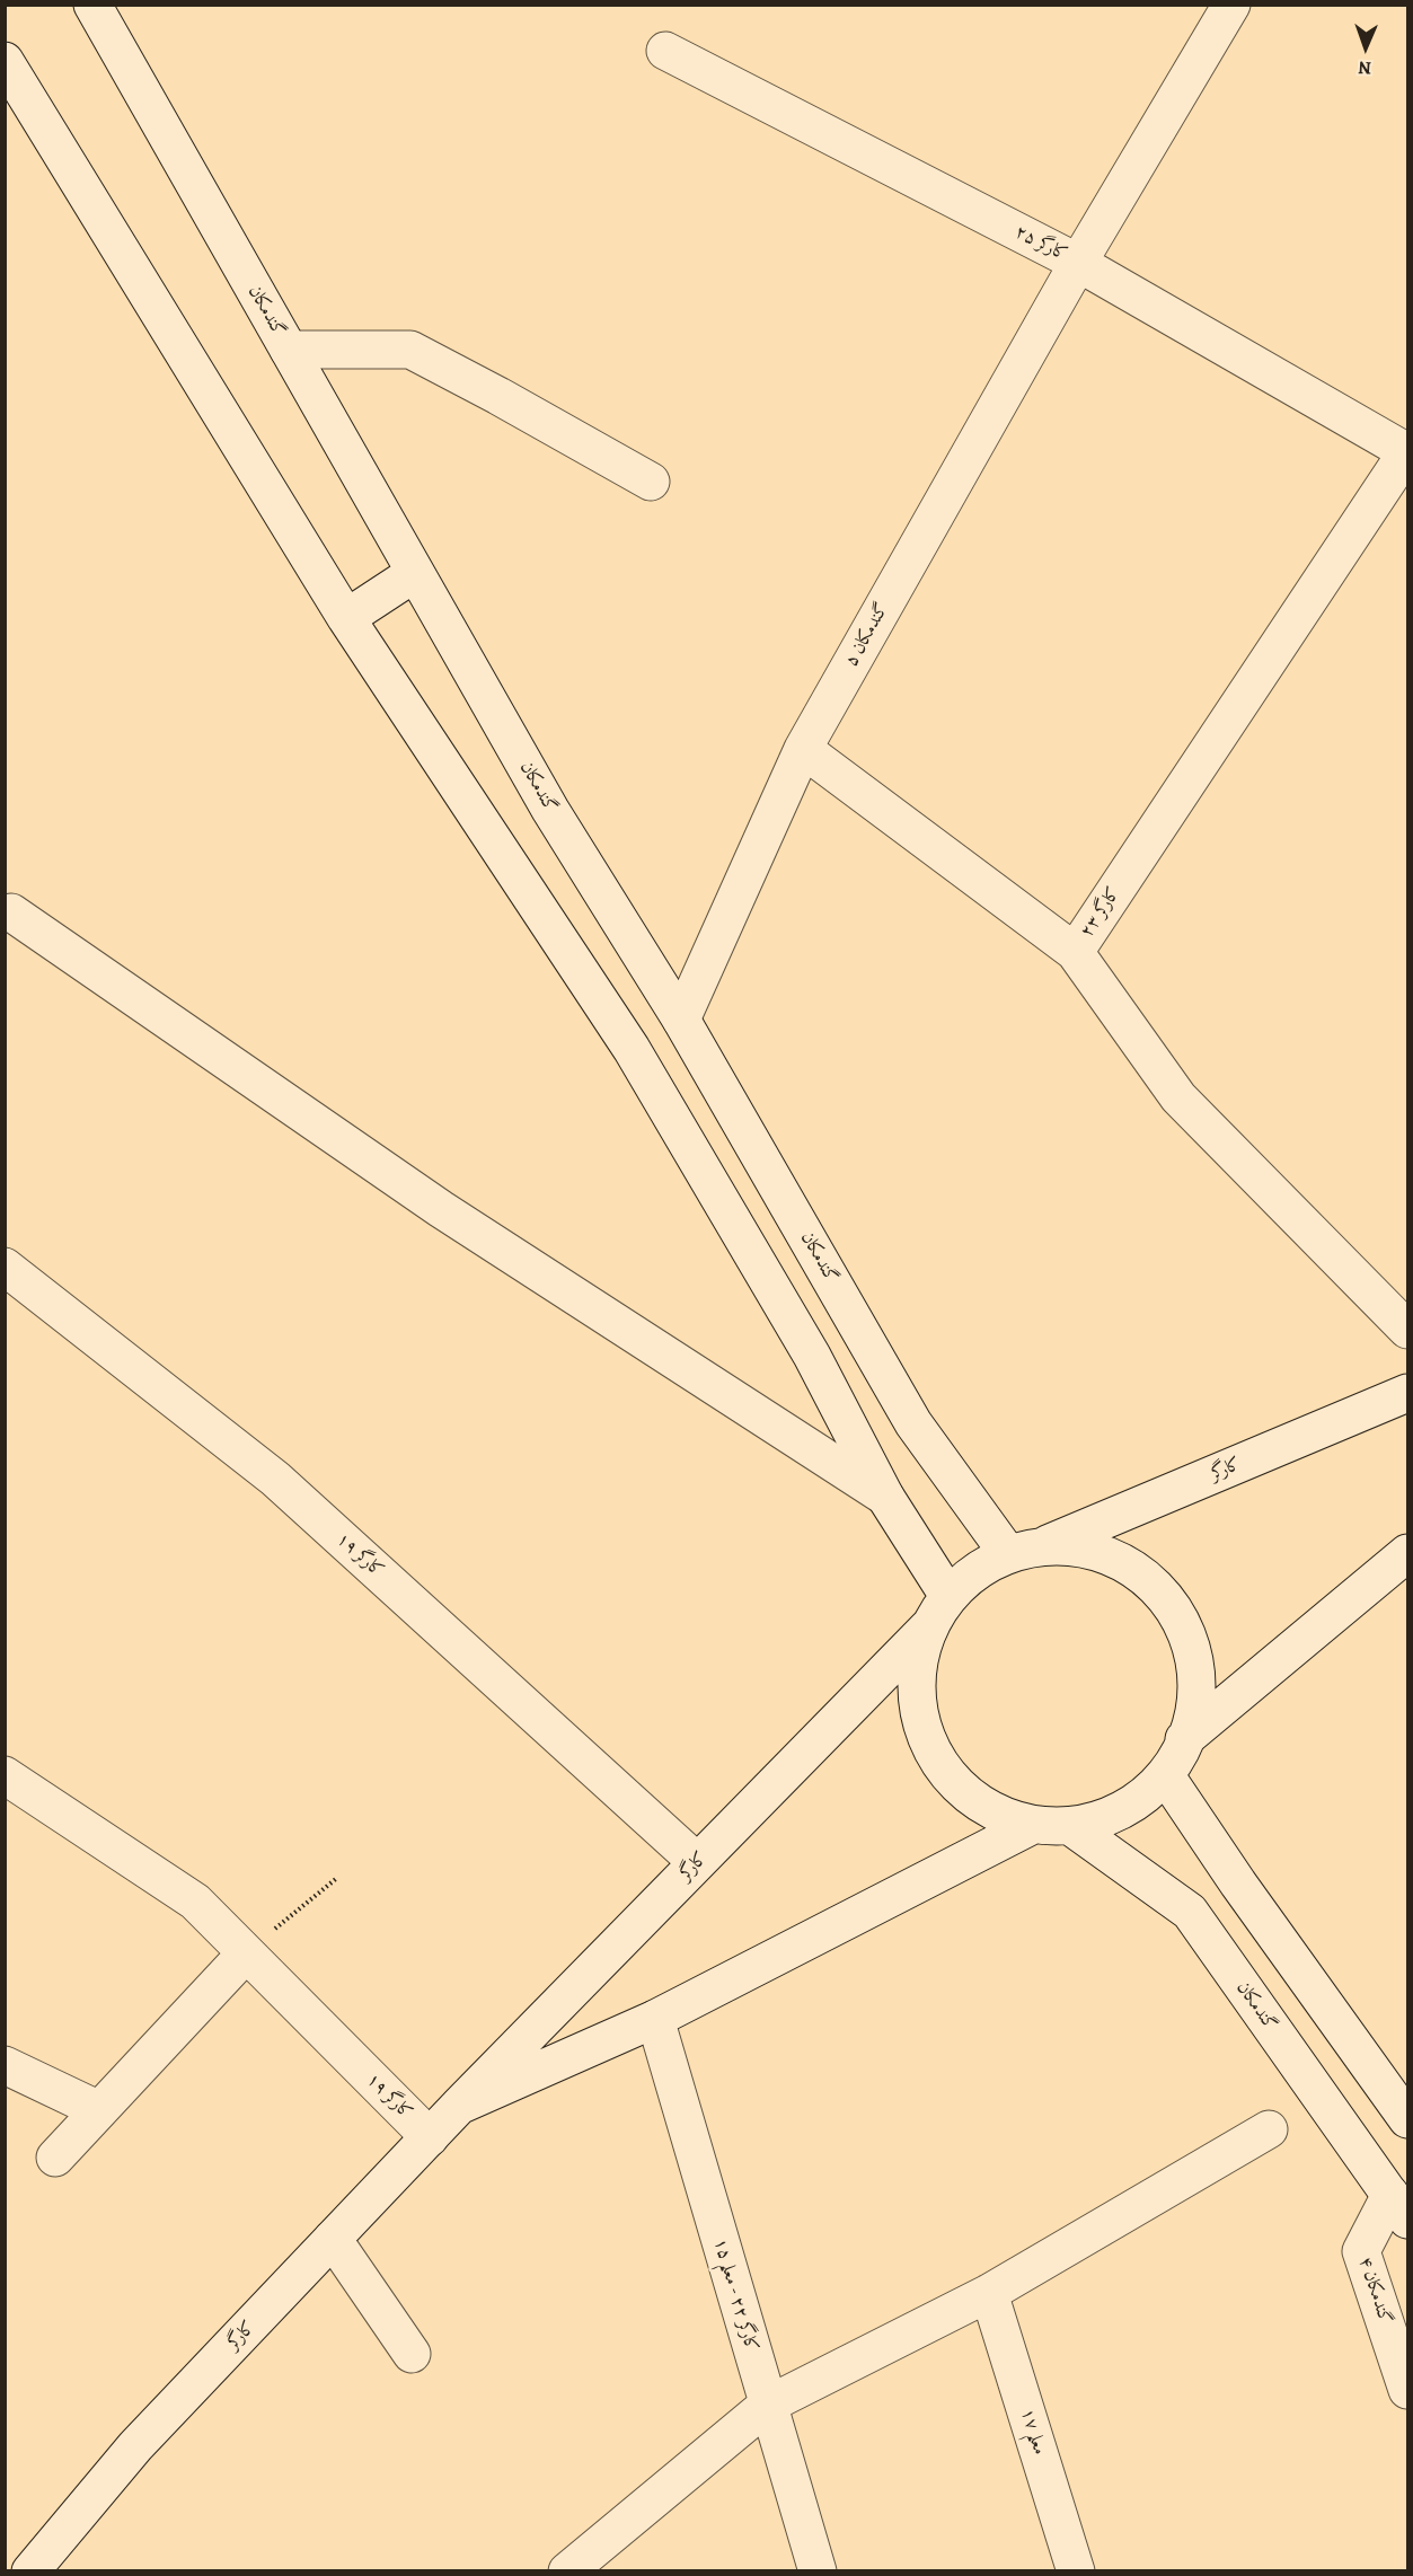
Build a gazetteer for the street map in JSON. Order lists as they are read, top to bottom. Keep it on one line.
{"streets":{"street":["کارگر ۲۵","گندمکان","گندمکان ۵","کارگر ۲۳","کارگر","کارگر ۱۹","گندمکان ۴","کارگر ۲۲ - معلم ۱۵","معلم ۱۷"]},"crossings":[["کارگر ۲۵","گندمکان ۵"],["کارگر ۲۵","کارگر ۲۳"],["گندمکان","گندمکان ۵"],["گندمکان","گندمکان ۴"],["کارگر","کارگر ۱۹"],["کارگر","کارگر ۲۲ - معلم ۱۵"]],"north":"bottom"}
